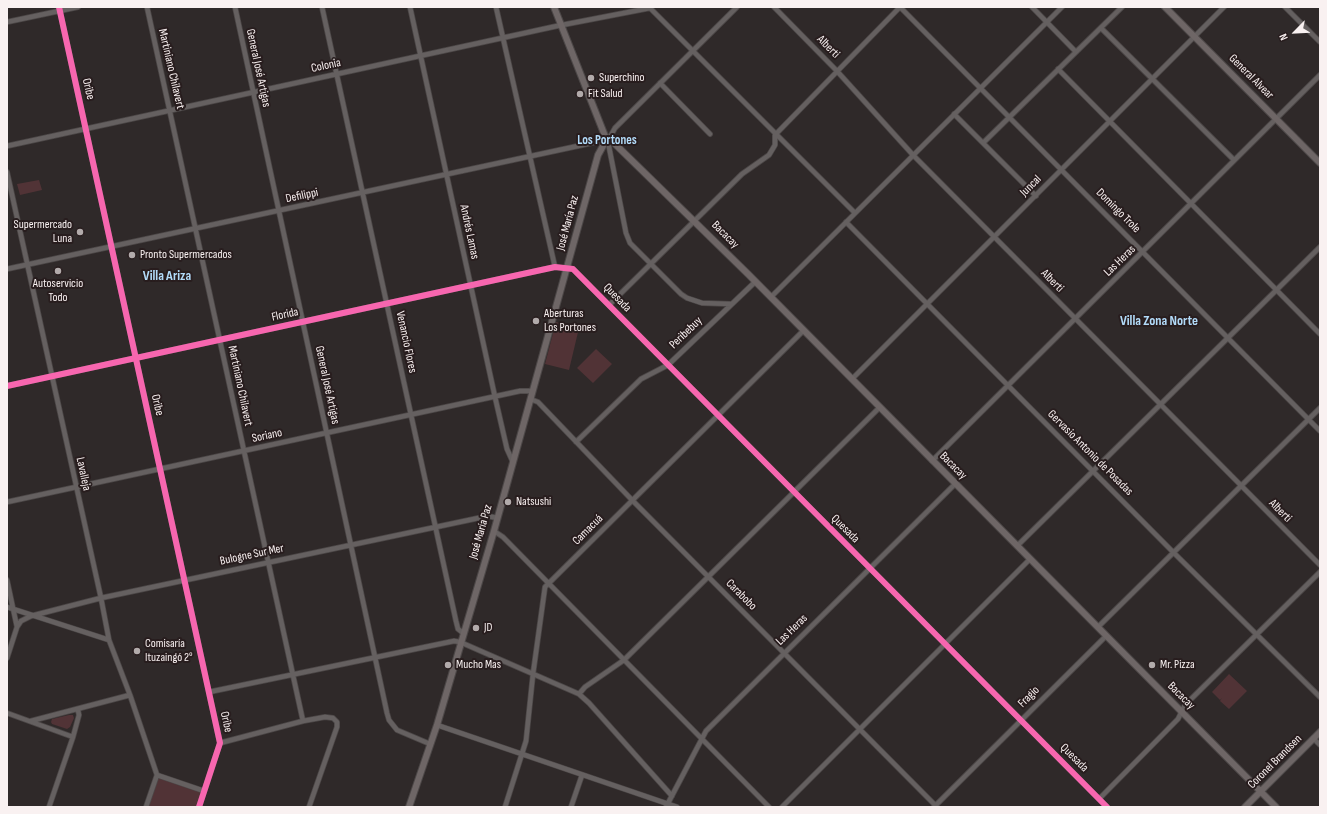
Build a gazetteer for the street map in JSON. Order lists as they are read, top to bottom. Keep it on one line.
{"streets":{"street":["Alberti","Colonia","General José Artigas","Martiniano Chilavert","General Alvear","Oribe","Juncal","Defilippi","Domingo Trole","José María Paz","Andrés Lamas","Bacacay","Las Heras","Quesada","Florida","Peribebuy","Venancio Flores","Soriano","Gervasio Antonio de Posadas","Lavalleja","Camacuá","Bulogne Sur Mer","Carabobo","Fragio","Coronel Brandsen"]},"crossings":[["Alberti","Juncal"],["Alberti","Las Heras"],["Colonia","General José Artigas"],["Colonia","Martiniano Chilavert"],["Colonia","Oribe"],["Colonia","Andrés Lamas"],["Colonia","Venancio Flores"],["General José Artigas","Defilippi"],["General José Artigas","José María Paz"],["General José Artigas","Florida"],["General José Artigas","Soriano"],["General José Artigas","Bulogne Sur Mer"],["Martiniano Chilavert","Defilippi"],["Martiniano Chilavert","Florida"],["Martiniano Chilavert","Soriano"],["Martiniano Chilavert","Bulogne Sur Mer"],["General Alvear","Juncal"],["General Alvear","Las Heras"],["Oribe","Defilippi"],["Oribe","Florida"],["Oribe","Soriano"],["Oribe","Bulogne Sur Mer"],["Juncal","Domingo Trole"],["Juncal","Bacacay"],["Juncal","Gervasio Antonio de Posadas"],["Defilippi","José María Paz"],["Defilippi","Andrés Lamas"],["Defilippi","Bacacay"],["Defilippi","Venancio Flores"],["Defilippi","Lavalleja"],["Domingo Trole","Las Heras"],["José María Paz","Andrés Lamas"],["José María Paz","Bacacay"],["José María Paz","Quesada"],["José María Paz","Florida"],["José María Paz","Venancio Flores"],["José María Paz","Soriano"],["José María Paz","Bulogne Sur Mer"],["José María Paz","Carabobo"],["Andrés Lamas","Florida"],["Andrés Lamas","Soriano"],["Bacacay","Las Heras"],["Bacacay","Peribebuy"],["Bacacay","Camacuá"],["Bacacay","Fragio"],["Bacacay","Coronel Brandsen"],["Las Heras","Quesada"],["Las Heras","Gervasio Antonio de Posadas"],["Las Heras","Carabobo"],["Quesada","Florida"],["Quesada","Peribebuy"],["Quesada","Camacuá"],["Quesada","Fragio"],["Florida","Venancio Flores"],["Florida","Lavalleja"],["Peribebuy","Carabobo"],["Venancio Flores","Soriano"],["Venancio Flores","Bulogne Sur Mer"],["Soriano","Lavalleja"],["Lavalleja","Bulogne Sur Mer"],["Camacuá","Carabobo"],["Carabobo","Fragio"]],"districts":["Los Portones","Villa Ariza","Villa Zona Norte"],"places":["Superchino","Fit Salud","Supermercado Luna","Pronto Supermercados","Autoservicio Todo","Aberturas Los Portones","Natsushi","JD","Comisaría Ituzaingó 2°","Mucho Mas","Mr. Pizza"],"north":"bottom left"}
